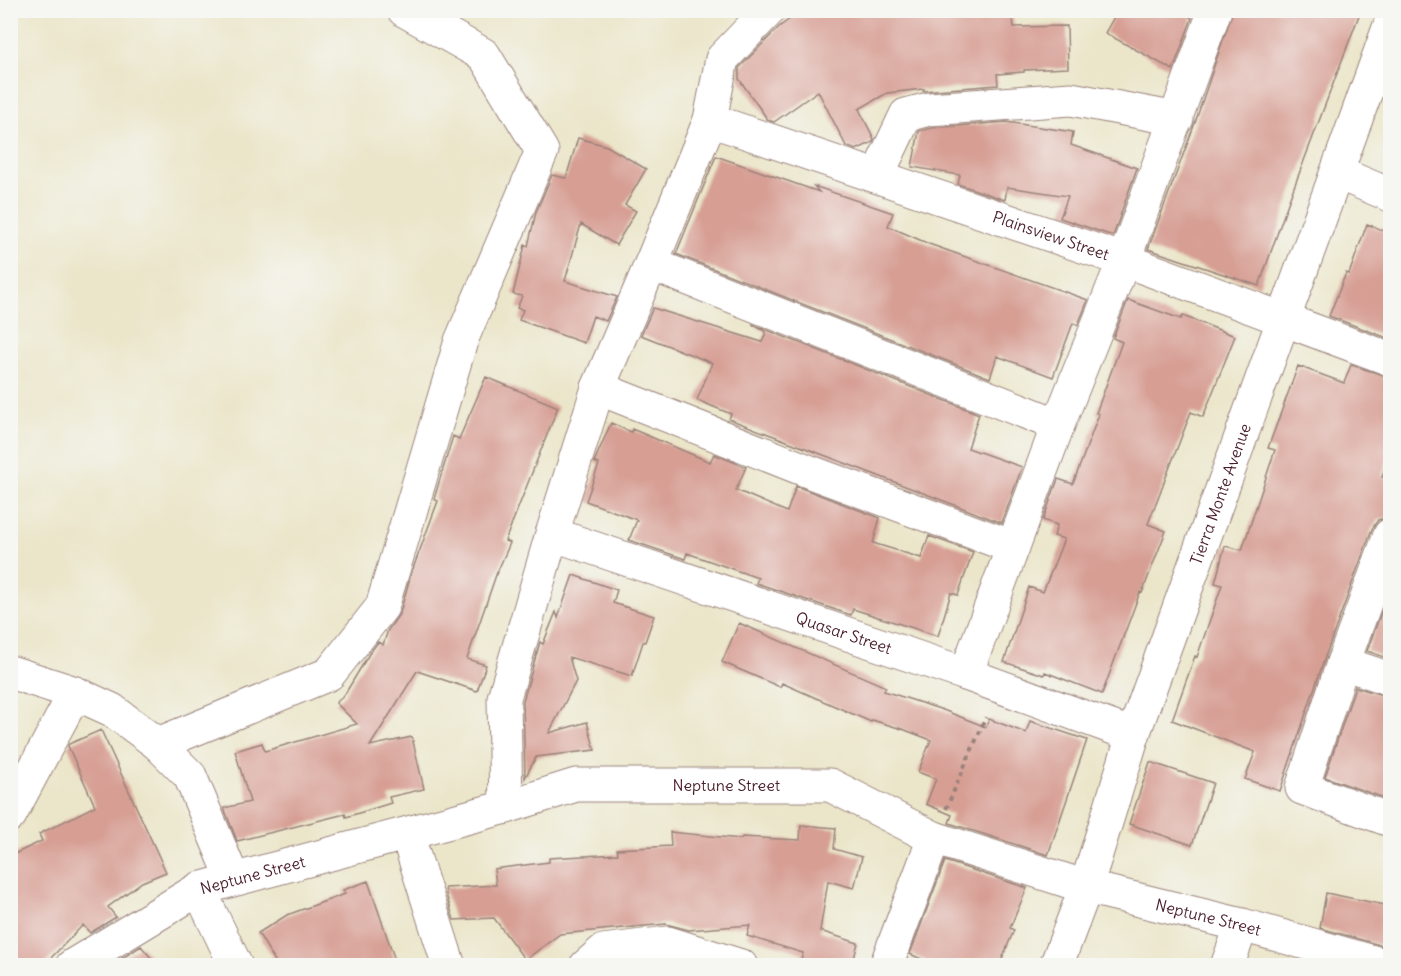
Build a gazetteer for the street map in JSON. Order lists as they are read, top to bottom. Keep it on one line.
{"streets":{"street":["Plainsview Street","Tierra Monte Avenue","Quasar Street","Neptune Street"]},"crossings":[["Plainsview Street","Tierra Monte Avenue"],["Tierra Monte Avenue","Quasar Street"],["Tierra Monte Avenue","Neptune Street"]]}
